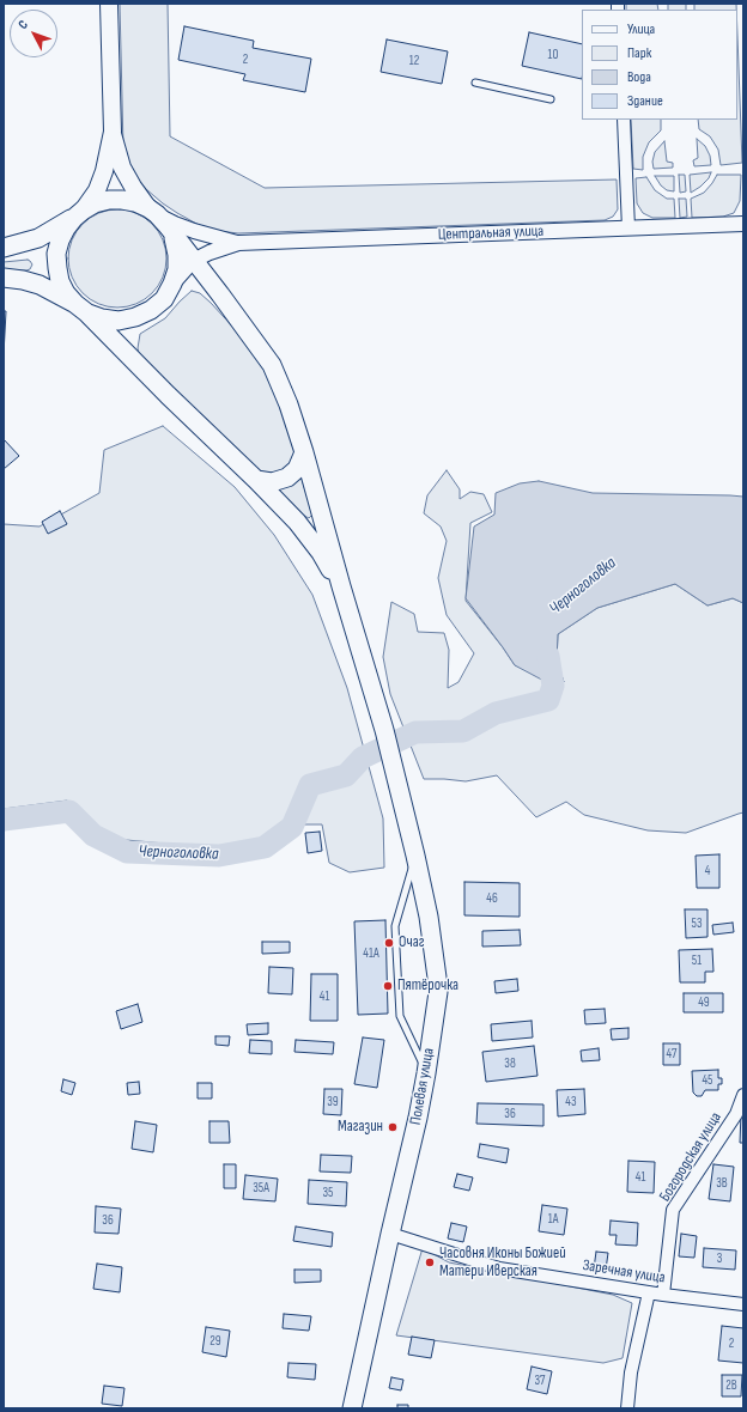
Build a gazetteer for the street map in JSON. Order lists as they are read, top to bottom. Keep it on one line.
{"streets":{"main road":["Полевая улица"],"street":["Центральная улица","Богородская улица","Заречная улица"]},"crossings":[["Полевая улица","Заречная улица"],["Богородская улица","Заречная улица"]],"water":["Черноголовка"],"places":["Очаг","Пятёрочка","Магазин","Часовня Иконы Божией Матери Иверская"],"house_numbers":["10","2","12","4","46","53","41А","51","41","49","47","38","45","39","43","36","41","3В","35А","35","1А","36","3","29","2","37","2В"],"legend":["Улица","Парк","Вода","Здание"],"north":"top left"}
